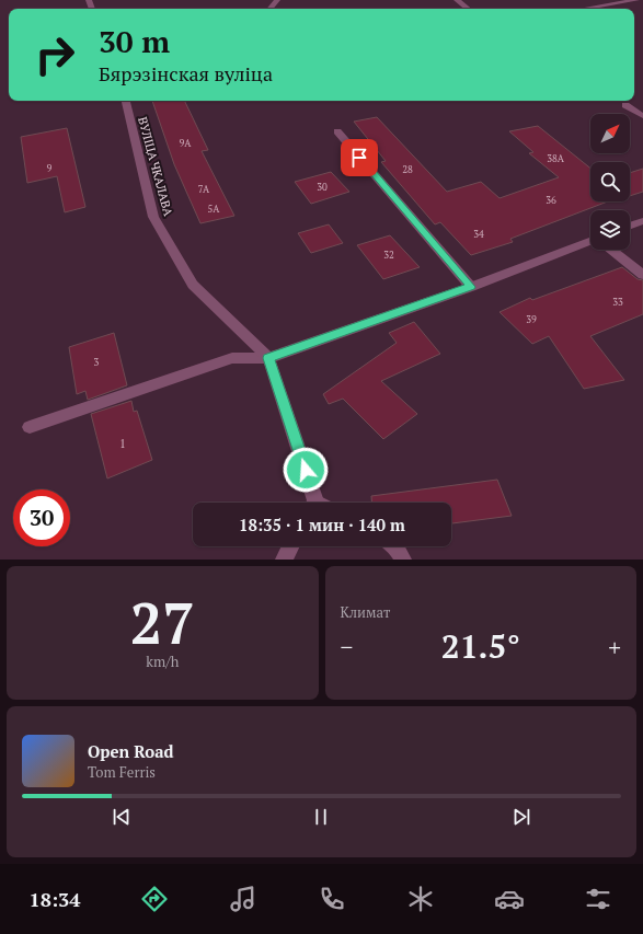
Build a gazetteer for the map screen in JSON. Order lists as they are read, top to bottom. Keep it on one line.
{"streets":{"street":["ВУЛІЦА ЧКАЛАВА"]},"house_numbers":["9А","38А","9","28","30","7А","36","5А","34","32","33","39","3","1"],"north":"top right","page":{"turn":["30 m","Бярэзінская вуліца"],"limit":"30","trip":"18:35 · 1 мин · 140 m","tile":[["27","km/h"],"Климат"],"heat":["−","21.5°","+"],"song":["Open Road","Tom Ferris"],"tabs":"18:34"}}
